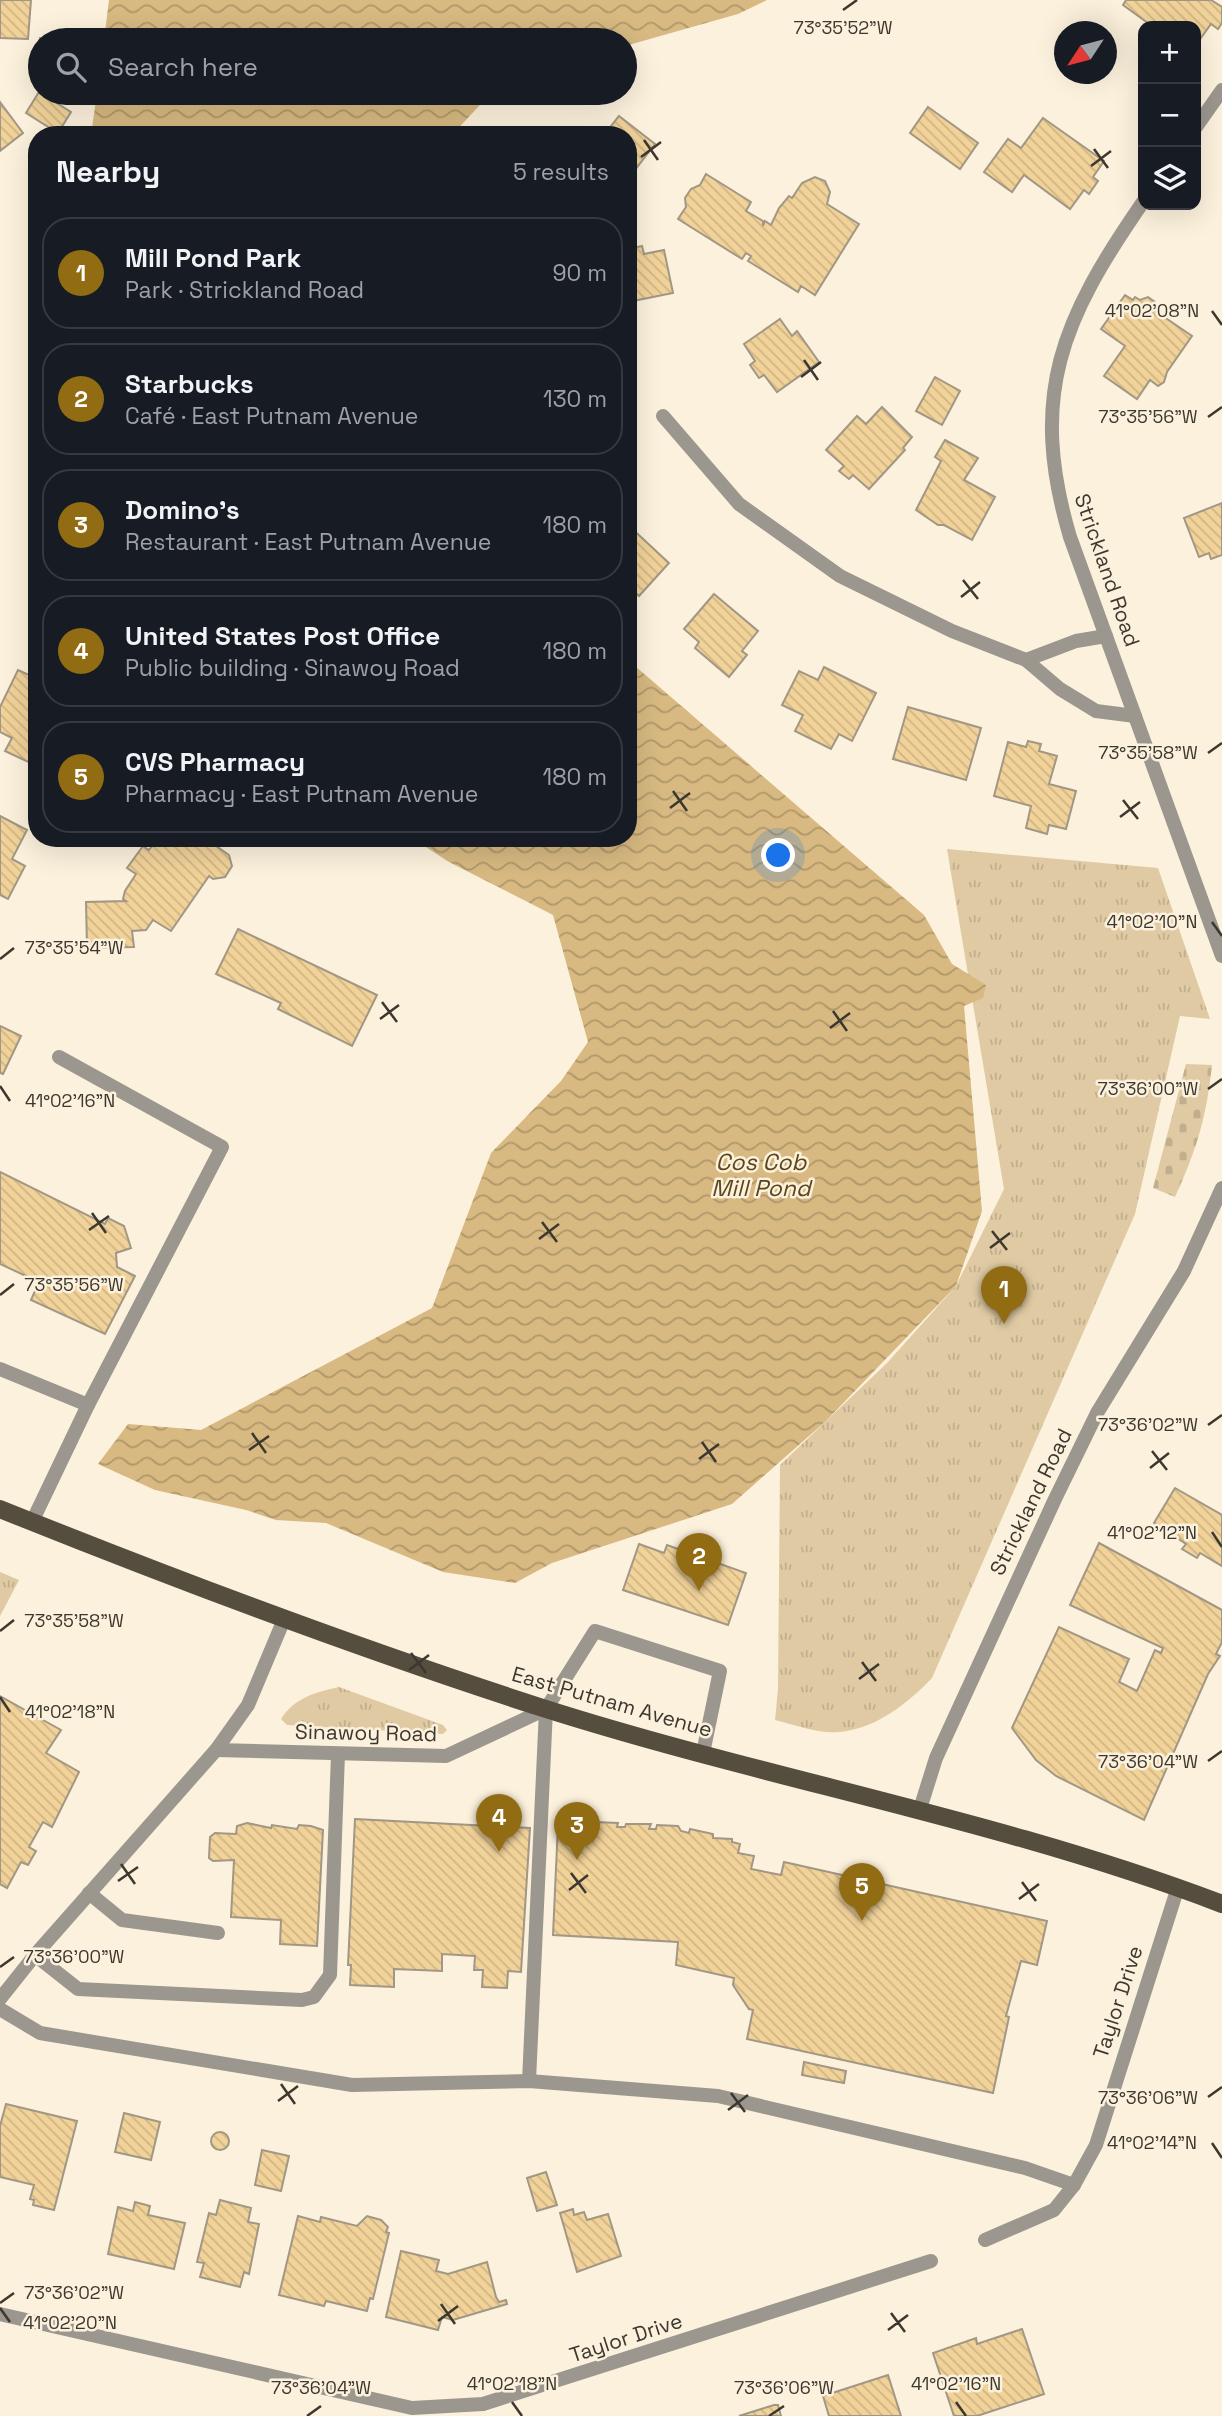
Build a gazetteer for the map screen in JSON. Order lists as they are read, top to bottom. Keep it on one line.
{"streets":{"main road":["East Putnam Avenue"],"street":["Strickland Road","Sinawoy Road","Taylor Drive"]},"crossings":[["Strickland Road","East Putnam Avenue"],["East Putnam Avenue","Sinawoy Road"],["East Putnam Avenue","Taylor Drive"]],"water":["Cos Cob Mill Pond"],"north":"bottom left","page":{"map_buttons":["+","−"],"search":"Search here","heading":["Nearby","5 results"],"list":[{"mark":"1","name":"Mill Pond Park","note":"Park · Strickland Road","value":"90 m"},{"mark":"2","name":"Starbucks","note":"Café · East Putnam Avenue","value":"130 m"},{"mark":"3","name":"Domino's","note":"Restaurant · East Putnam Avenue","value":"180 m"},{"mark":"4","name":"United States Post Office","note":"Public building · Sinawoy Road","value":"180 m"},{"mark":"5","name":"CVS Pharmacy","note":"Pharmacy · East Putnam Avenue","value":"180 m"}],"pins":["1","2","4","3","5"]},"coordinates":["73°35'52\"W","41°02'08\"N","73°35'56\"W","73°35'58\"W","41°02'10\"N","73°35'54\"W","73°36'00\"W","41°02'16\"N","73°36'02\"W","41°02'12\"N","41°02'18\"N","73°36'04\"W","73°36'06\"W","41°02'14\"N","41°02'20\"N"]}
